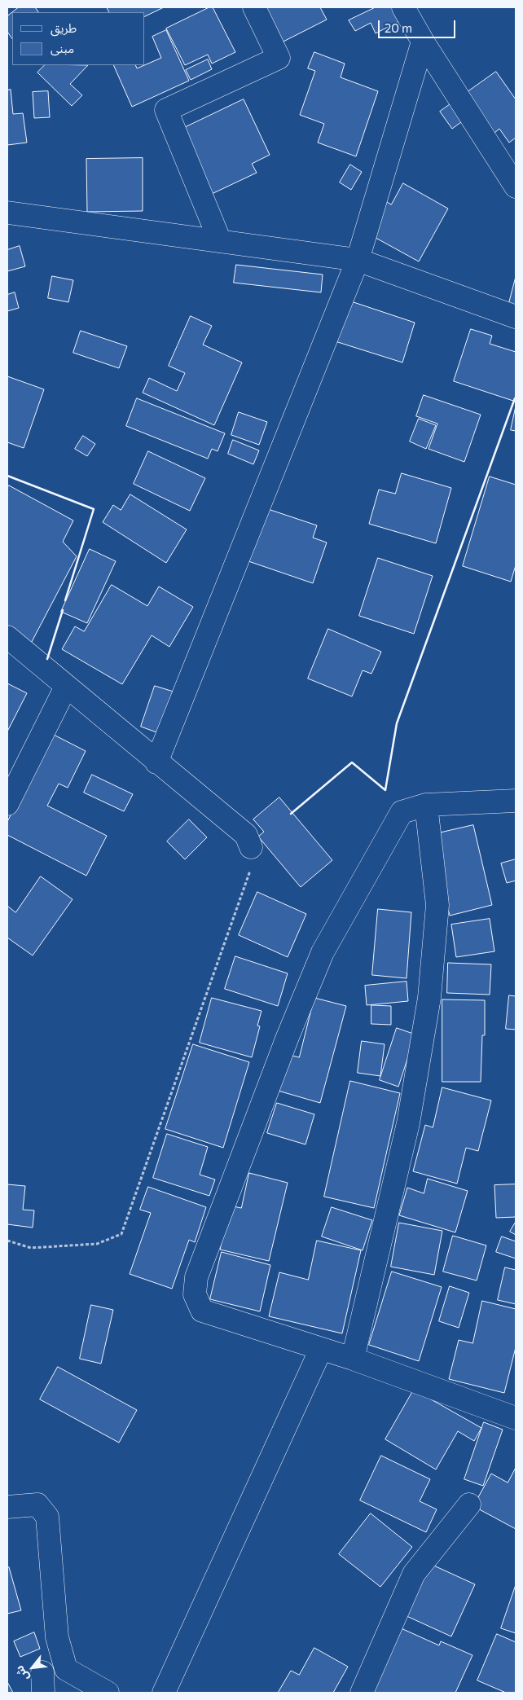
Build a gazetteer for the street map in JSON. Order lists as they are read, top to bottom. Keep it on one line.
{"legend":["طريق","مبنى"],"scale_bar":"20 m","north":"bottom left"}
